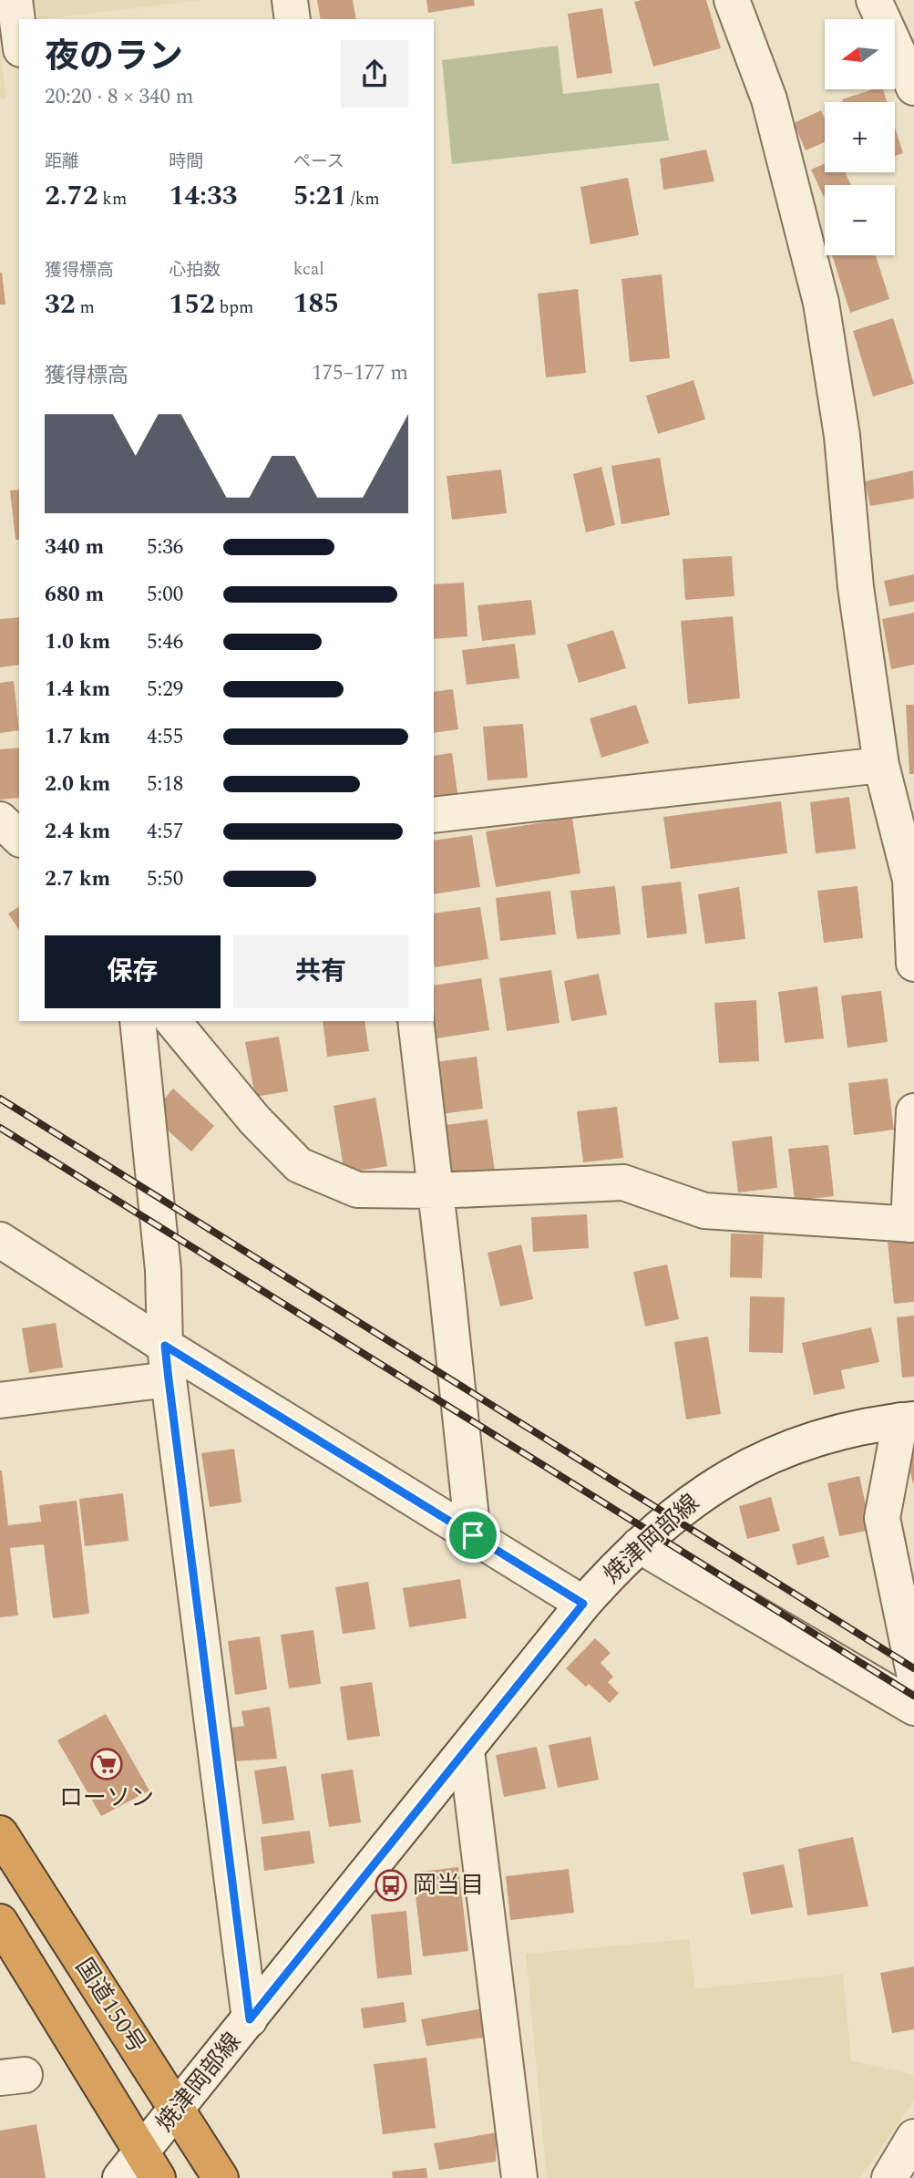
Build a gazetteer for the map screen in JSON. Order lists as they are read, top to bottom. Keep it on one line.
{"streets":{"highway":["国道150号"],"street":["焼津岡部線"]},"crossings":[["焼津岡部線","国道150号"]],"places":{"supermarket":["ローソン"],"bus stop":["岡当目"]},"north":"left","page":{"map_buttons":["+","−"],"heading":["夜のラン","20:20 · 8 × 340 m"],"stats":[["距離","2.72 km"],["時間","14:33"],["ペース","5:21 /km"],["獲得標高","32 m"],["心拍数","152 bpm"],["kcal","185"]],"chart":["獲得標高","175–177 m"],"list":[{"name":"340 m","note":"5:36"},{"name":"680 m","note":"5:00"},{"name":"1.0 km","note":"5:46"},{"name":"1.4 km","note":"5:29"},{"name":"1.7 km","note":"4:55"},{"name":"2.0 km","note":"5:18"},{"name":"2.4 km","note":"4:57"},{"name":"2.7 km","note":"5:50"}],"buttons":["保存","共有"]}}
